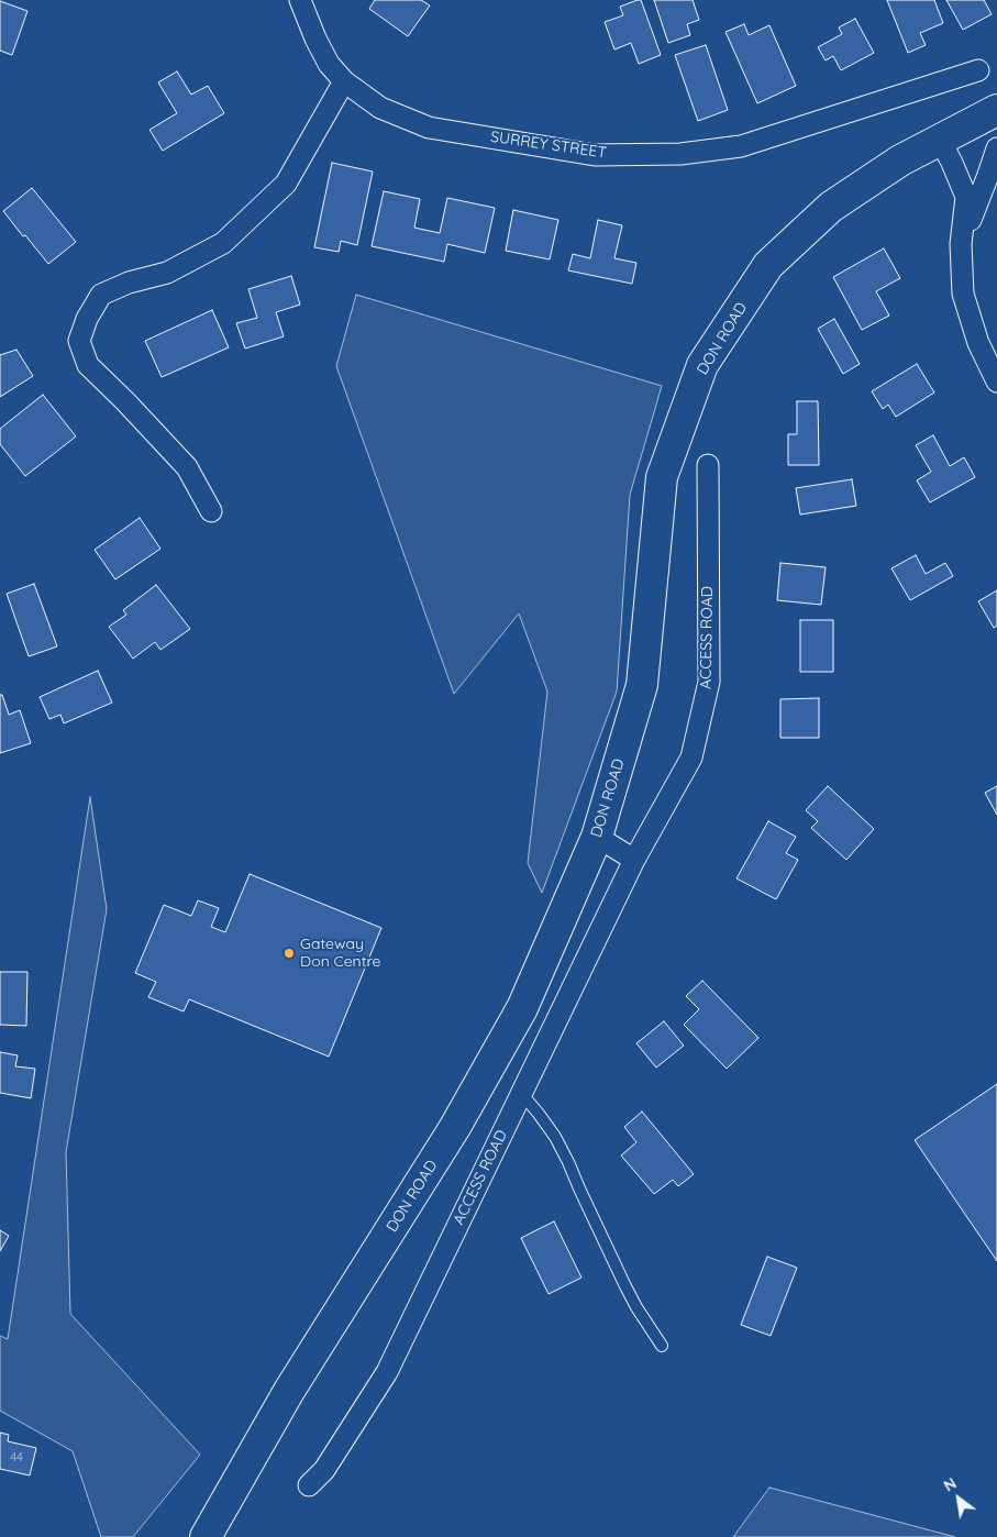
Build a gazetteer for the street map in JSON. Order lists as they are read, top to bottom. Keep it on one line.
{"streets":{"main road":["DON ROAD"],"street":["SURREY STREET","ACCESS ROAD"]},"places":["Gateway Don Centre"],"house_numbers":["44"],"north":"top left"}
